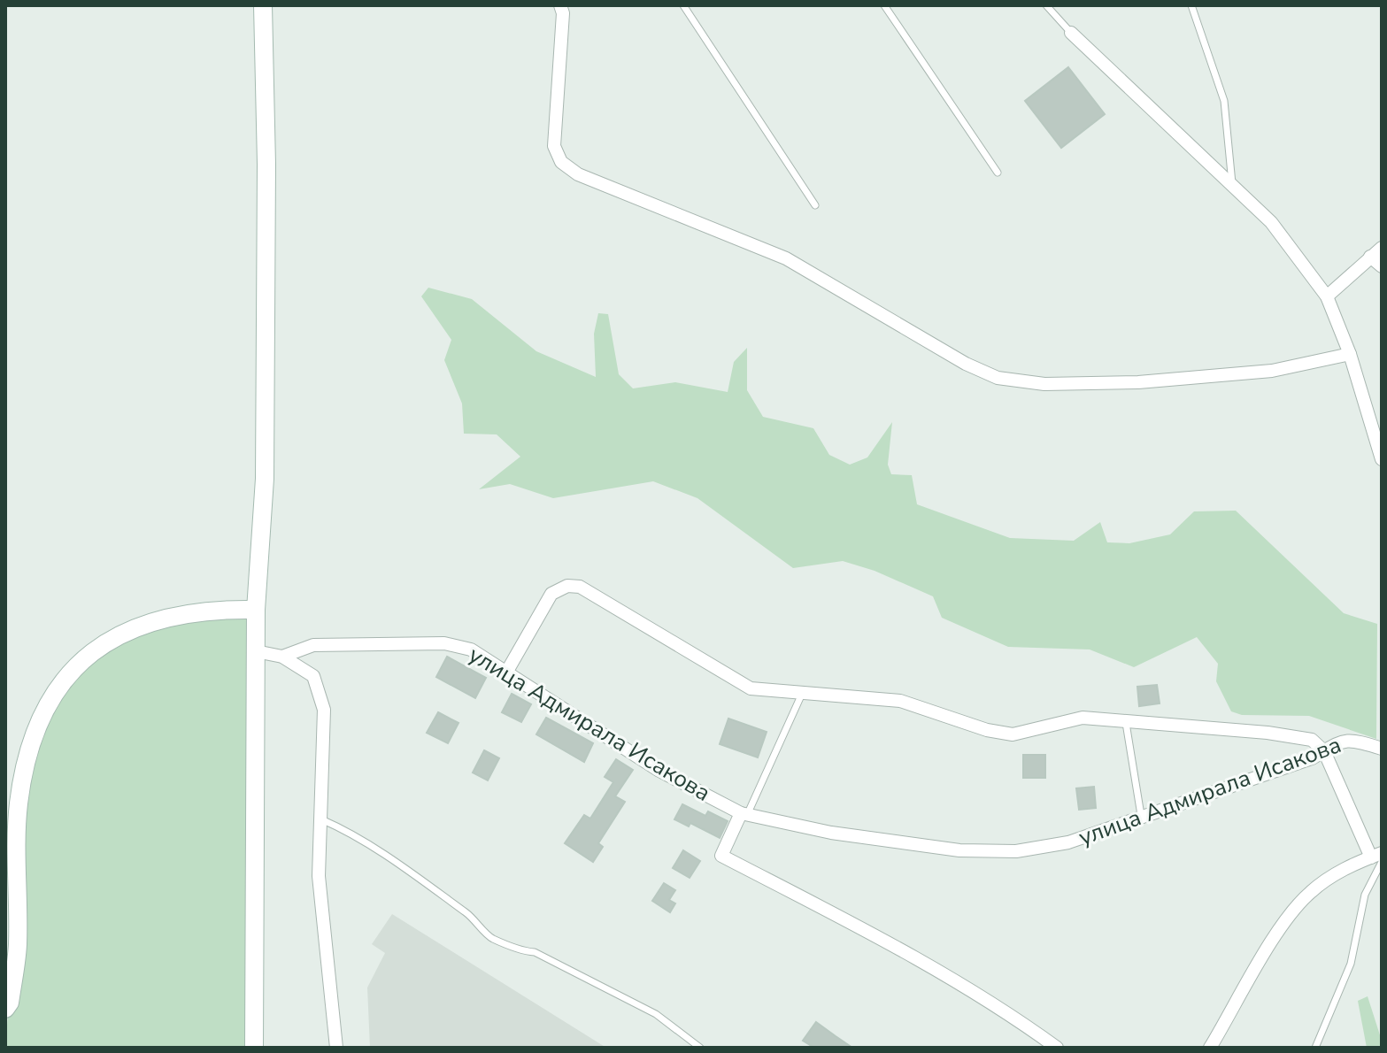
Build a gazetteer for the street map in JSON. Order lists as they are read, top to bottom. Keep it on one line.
{"streets":{"street":["улица Адмирала Исакова"]}}
